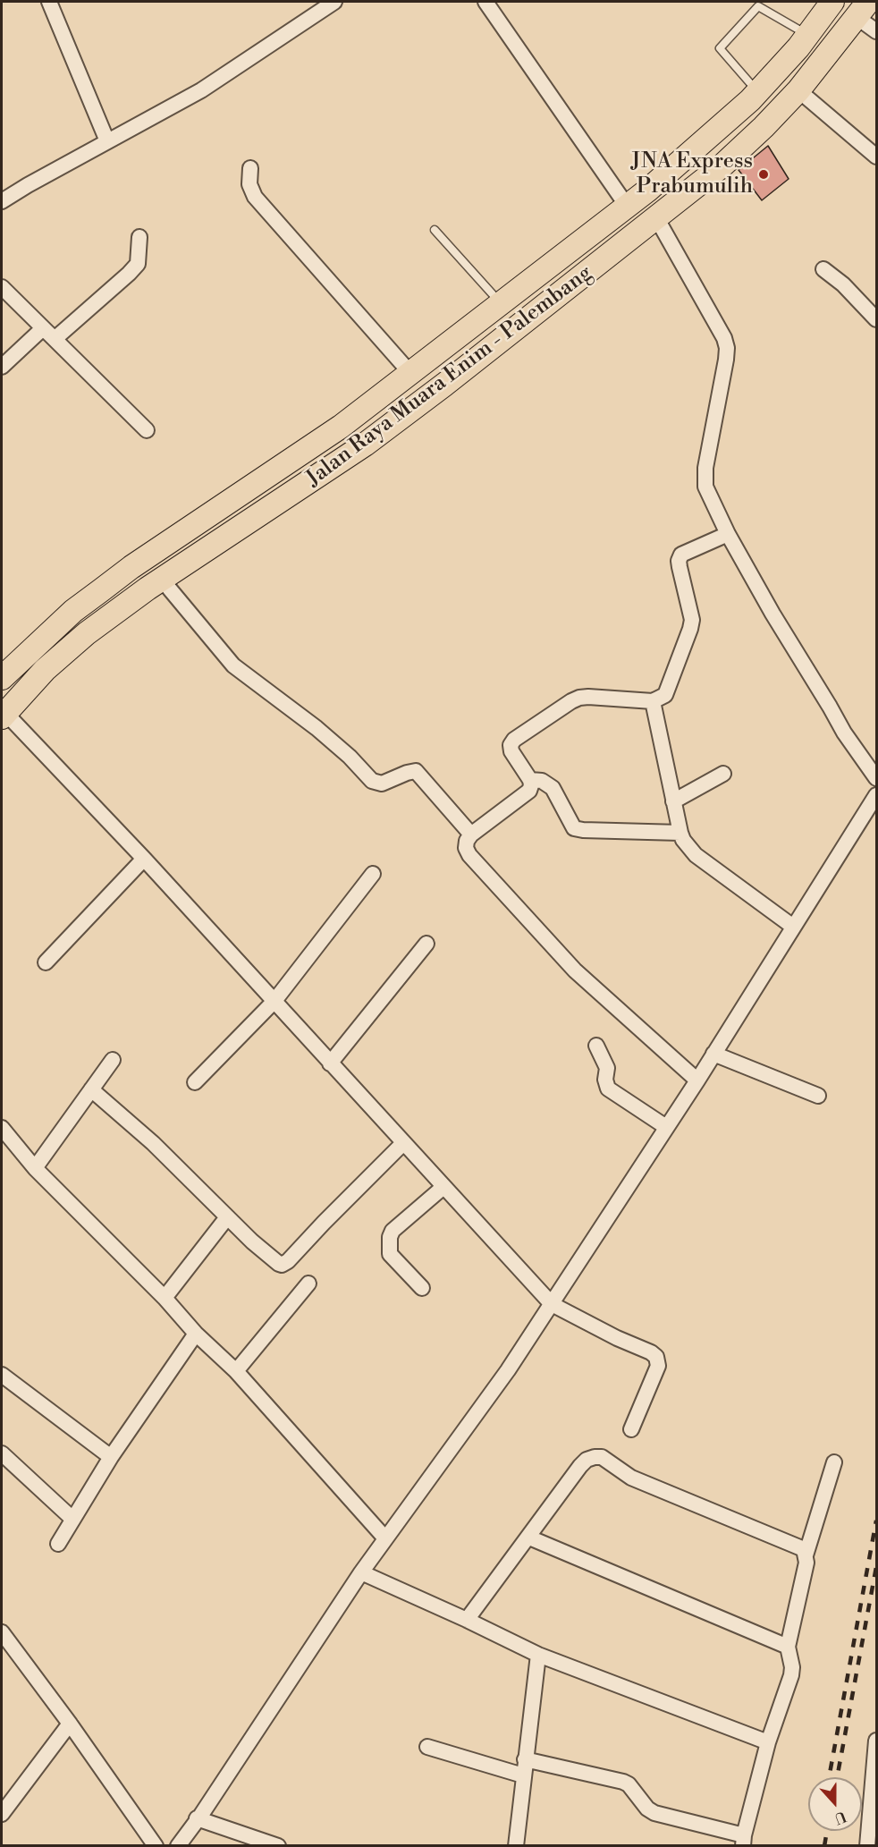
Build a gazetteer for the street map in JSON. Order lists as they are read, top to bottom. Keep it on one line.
{"streets":{"main road":["Jalan Raya Muara Enim - Palembang"]},"places":["JNA Express Prabumulih"],"north":"bottom"}
